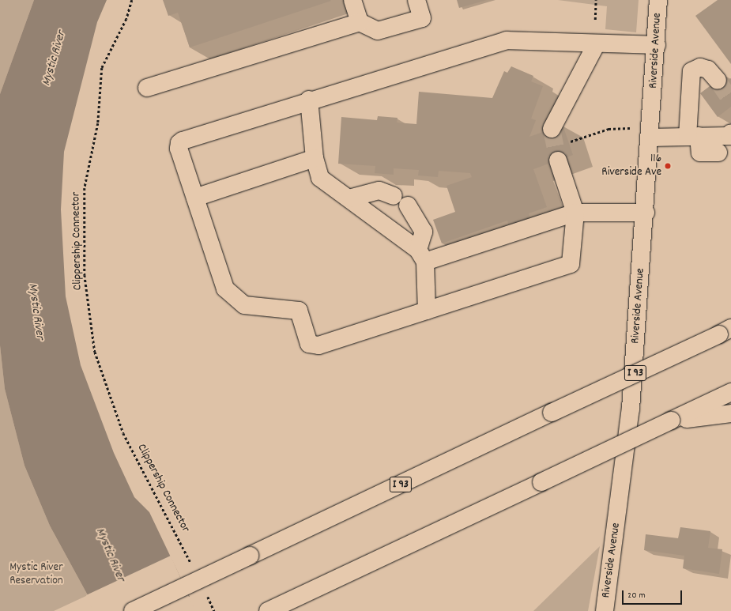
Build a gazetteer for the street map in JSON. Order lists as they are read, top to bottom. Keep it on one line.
{"streets":{"main road":["Riverside Avenue","I 93"],"path":["Clippership Connector"]},"water":["Mystic River"],"parks":["Mystic River Reservation"],"places":["116 Riverside Ave"],"scale_bar":"20 m"}
